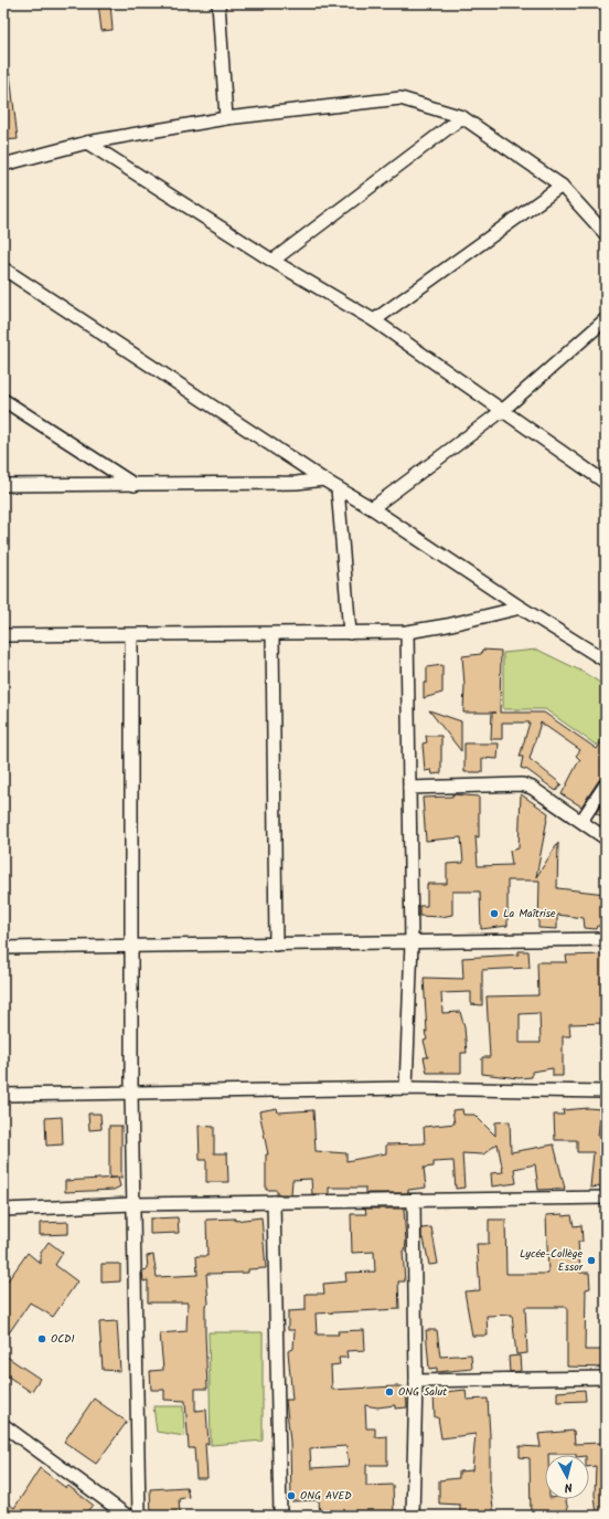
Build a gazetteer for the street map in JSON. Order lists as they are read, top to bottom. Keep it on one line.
{"places":["La Maîtrise","Lycée-Collège Essor","OCDI","ONG Salut","ONG AVED"],"north":"bottom"}
